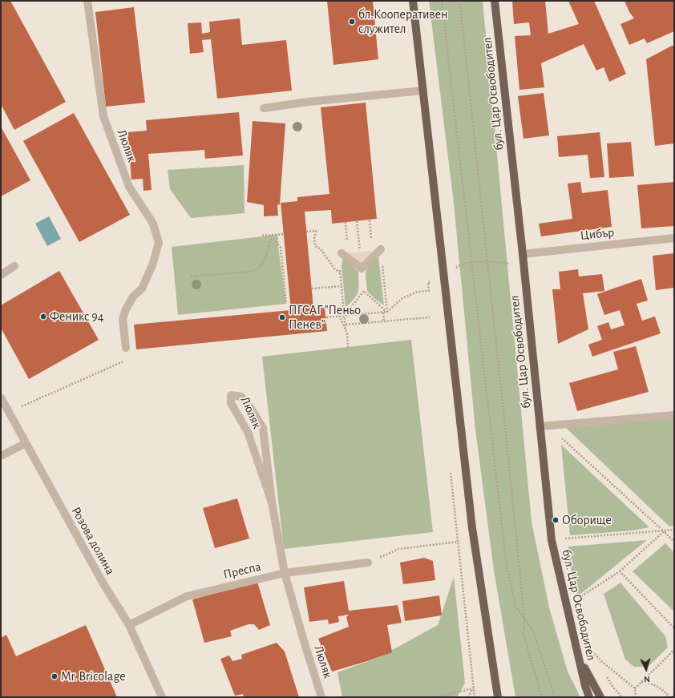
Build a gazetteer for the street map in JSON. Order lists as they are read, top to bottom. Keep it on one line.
{"streets":{"main road":["бул. Цар Освободител"],"street":["Люляк","Цибър","Розова долина","Преспа"]},"crossings":[["бул. Цар Освободител","Цибър"],["Люляк","Преспа"],["Розова долина","Преспа"]],"places":["бл.Кооперативен служител","Феникс 94","ПГСАГ \"Пеньо Пенев\"","Оборище","Mr. Bricolage"],"north":"bottom"}
